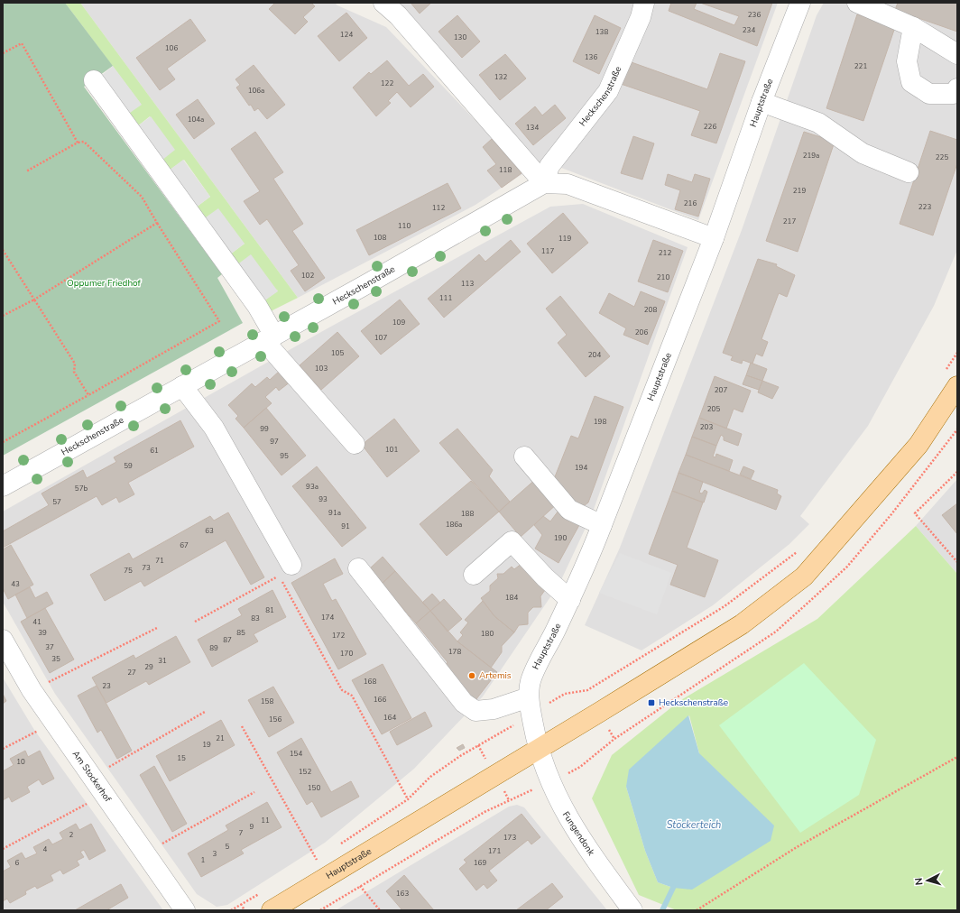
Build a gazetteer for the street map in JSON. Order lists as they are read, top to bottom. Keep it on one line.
{"streets":{"main road":["Hauptstraße"],"street":["Heckschenstraße","Am Stockerhof","Fungendonk"]},"crossings":[["Hauptstraße","Fungendonk"]],"water":["Stöckerteich"],"parks":["Oppumer Friedhof"],"places":{"other":["Artemis"],"transit":["Heckschenstraße"]},"house_numbers":["236","234","138","124","130","106","136","221","132","122","106a","104a","226","134","219a","225","118","219","216","223","112","217","110","108","119","117","212","102","210","113","111","208","109","206","107","105","204","103","207","205","198","203","99","97","101","61","95","59","194","93a","57b","93","57","91a","188","186a","91","63","190","67","71","73","75","43","184","81","174","83","41","39","85","180","172","87","37","89","178","170","35","31","29","27","168","23","166","158","164","156","21","19","154","15","10","152","150","11","9","7","2","173","5","4","171","3","1","6","169","163"],"north":"left"}
